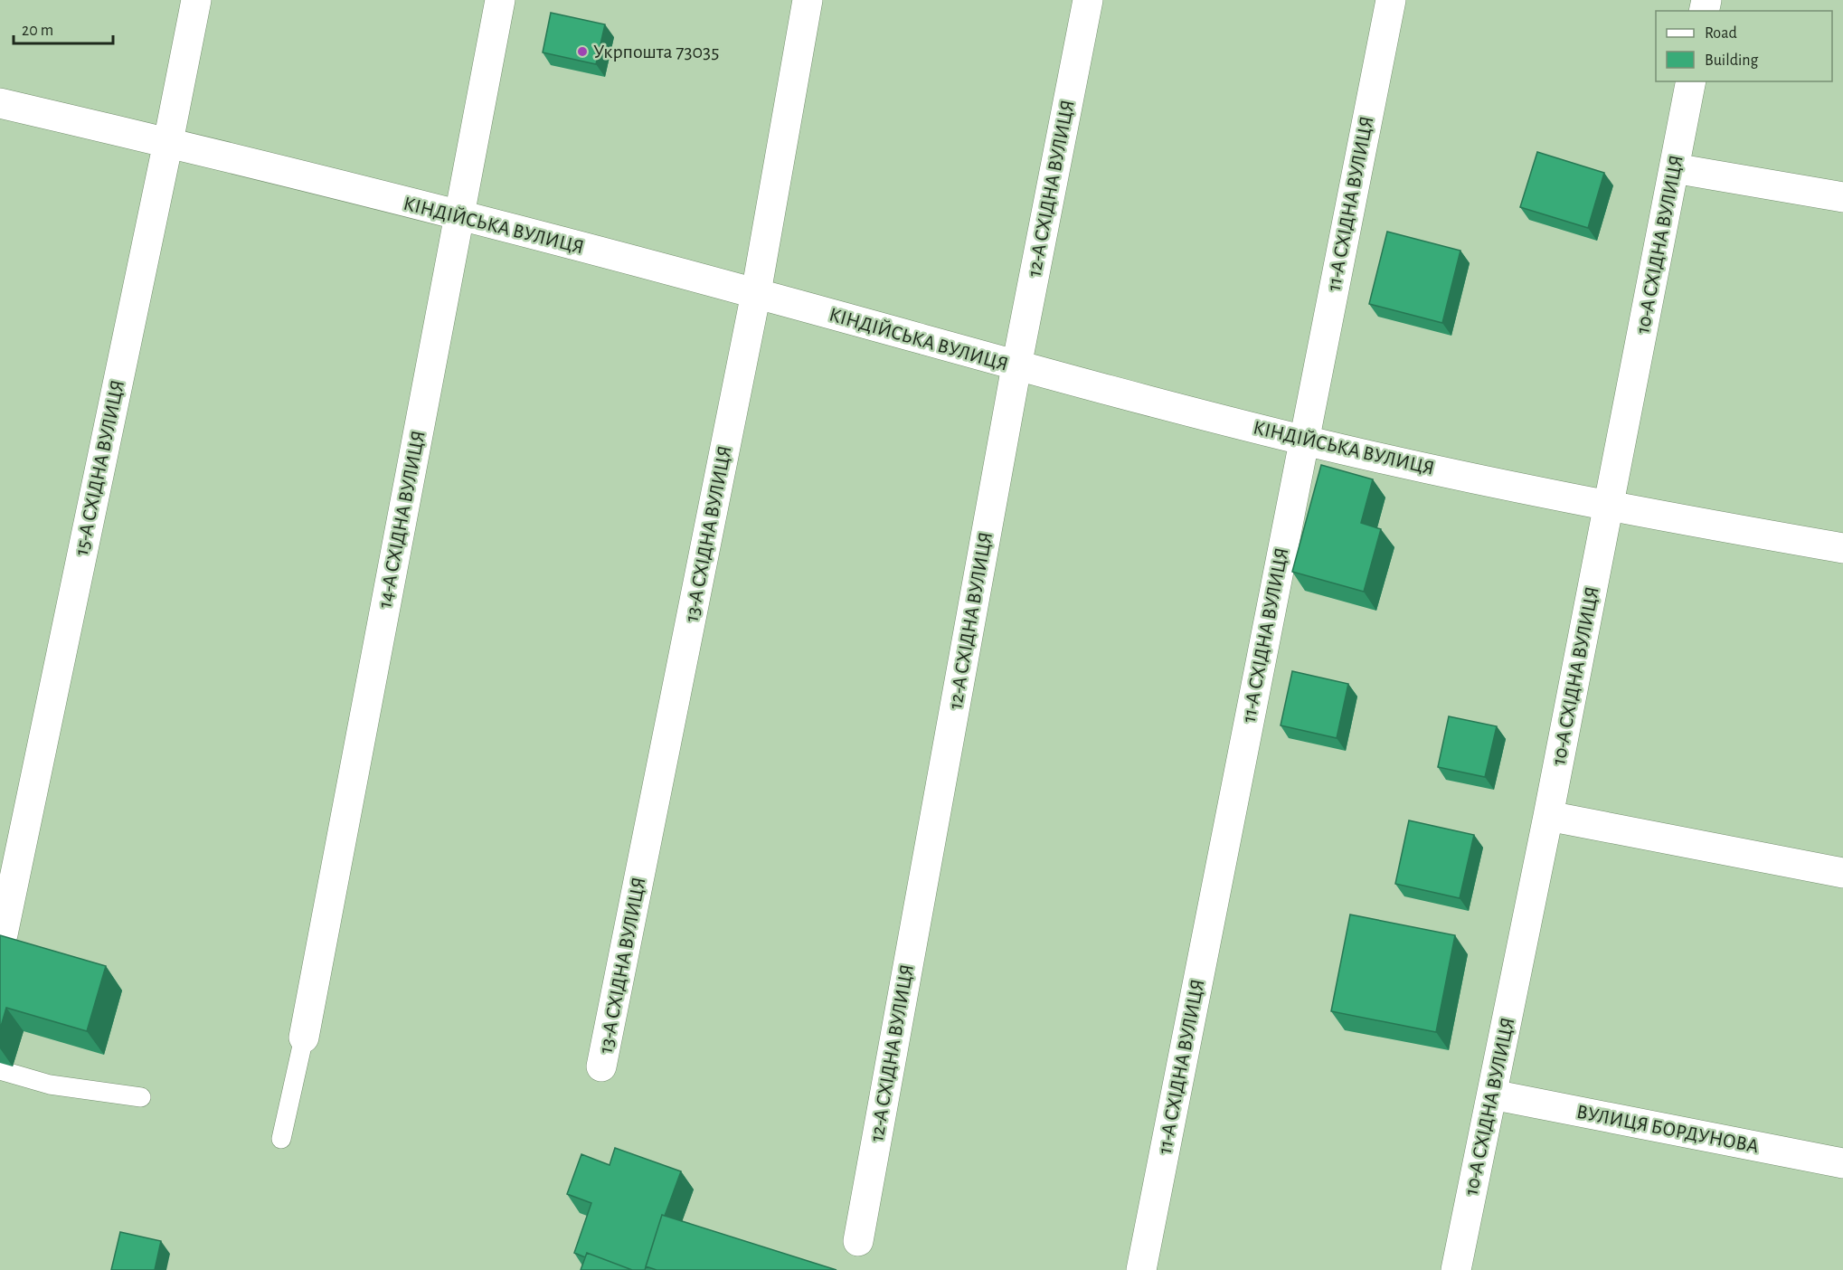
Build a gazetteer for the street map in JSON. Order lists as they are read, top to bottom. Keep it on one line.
{"streets":{"street":["12-А СХІДНА ВУЛИЦЯ","11-А СХІДНА ВУЛИЦЯ","КІНДІЙСЬКА ВУЛИЦЯ","10-А СХІДНА ВУЛИЦЯ","15-А СХІДНА ВУЛИЦЯ","14-А СХІДНА ВУЛИЦЯ","13-А СХІДНА ВУЛИЦЯ","ВУЛИЦЯ БОРДУНОВА"]},"crossings":[["12-А СХІДНА ВУЛИЦЯ","КІНДІЙСЬКА ВУЛИЦЯ"],["11-А СХІДНА ВУЛИЦЯ","КІНДІЙСЬКА ВУЛИЦЯ"],["КІНДІЙСЬКА ВУЛИЦЯ","10-А СХІДНА ВУЛИЦЯ"],["КІНДІЙСЬКА ВУЛИЦЯ","15-А СХІДНА ВУЛИЦЯ"],["КІНДІЙСЬКА ВУЛИЦЯ","14-А СХІДНА ВУЛИЦЯ"],["КІНДІЙСЬКА ВУЛИЦЯ","13-А СХІДНА ВУЛИЦЯ"],["10-А СХІДНА ВУЛИЦЯ","ВУЛИЦЯ БОРДУНОВА"]],"places":["Укрпошта 73035"],"legend":["Road","Building"],"scale_bar":"20 m"}
